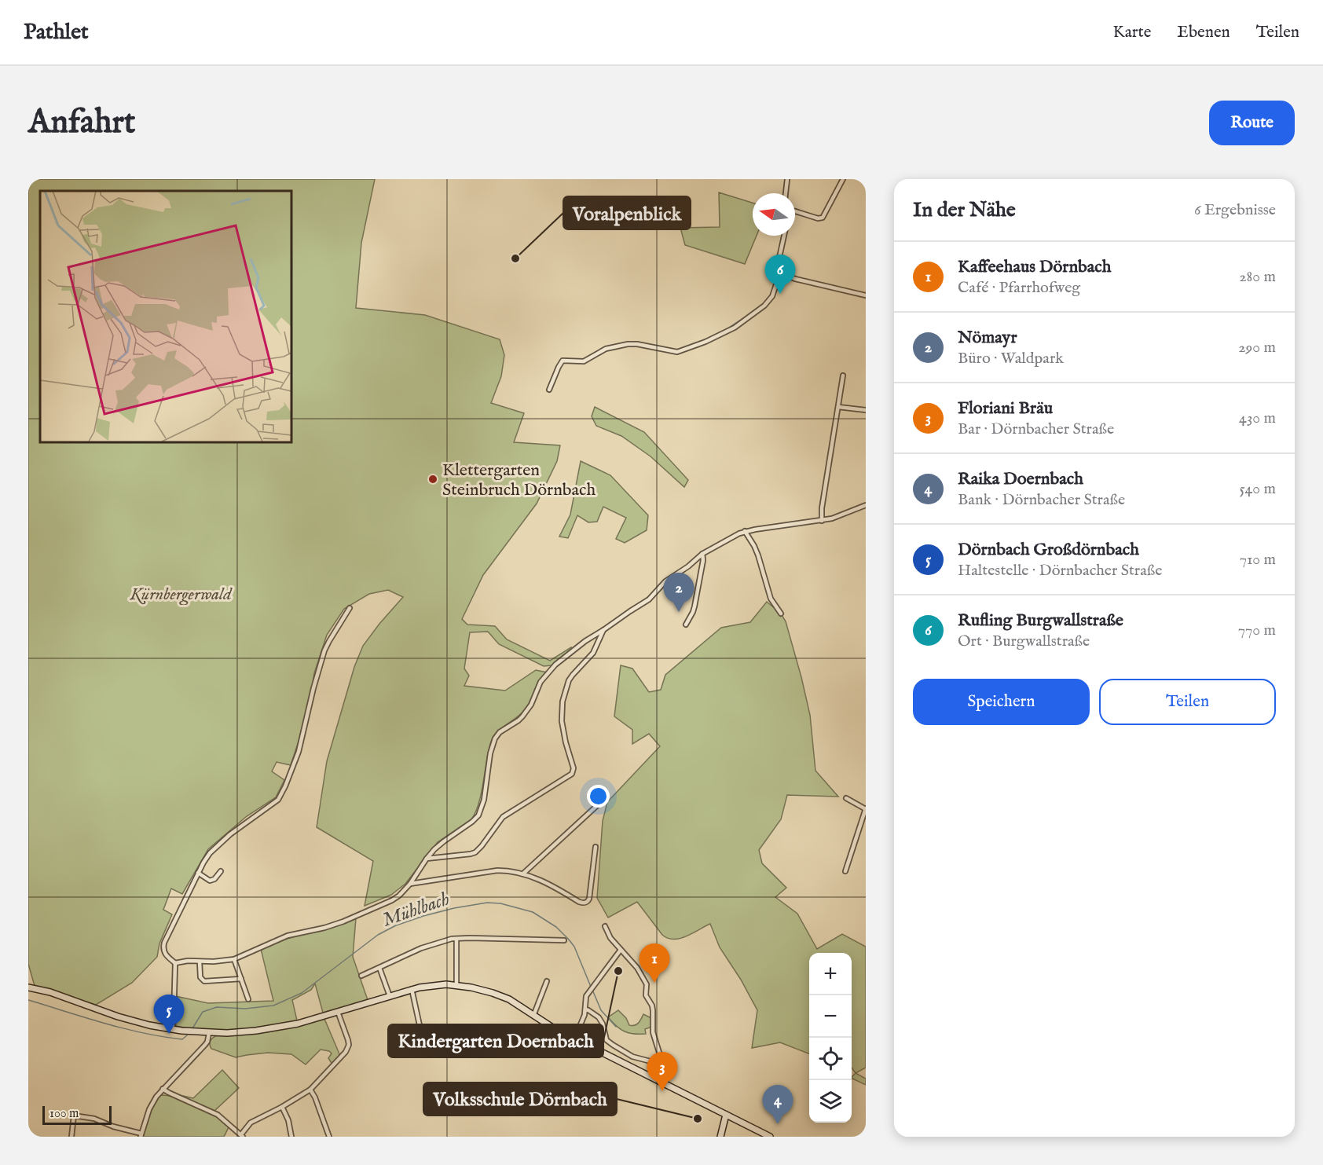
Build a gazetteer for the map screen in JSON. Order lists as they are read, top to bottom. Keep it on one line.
{"water":["Mühlbach"],"parks":["Kürnbergerwald"],"places":["Voralpenblick","Klettergarten Steinbruch Dörnbach","Kindergarten Doernbach","Volksschule Dörnbach"],"scale_bar":"100 m","north":"left","page":{"header":"Pathlet","nav":["Karte","Ebenen","Teilen"],"buttons":["Route",["Speichern","Teilen"]],"title":"Anfahrt","heading":["In der Nähe","6 Ergebnisse"],"list":[{"mark":"1","name":"Kaffeehaus Dörnbach","note":"Café · Pfarrhofweg","value":"280 m"},{"mark":"2","name":"Nömayr","note":"Büro · Waldpark","value":"290 m"},{"mark":"3","name":"Floriani Bräu","note":"Bar · Dörnbacher Straße","value":"430 m"},{"mark":"4","name":"Raika Doernbach","note":"Bank · Dörnbacher Straße","value":"540 m"},{"mark":"5","name":"Dörnbach Großdörnbach","note":"Haltestelle · Dörnbacher Straße","value":"710 m"},{"mark":"6","name":"Rufling Burgwallstraße","note":"Ort · Burgwallstraße","value":"770 m"}],"pins":["6","2","1","5","3","4"],"map_buttons":["+","−"],"scale":"100 m"}}
